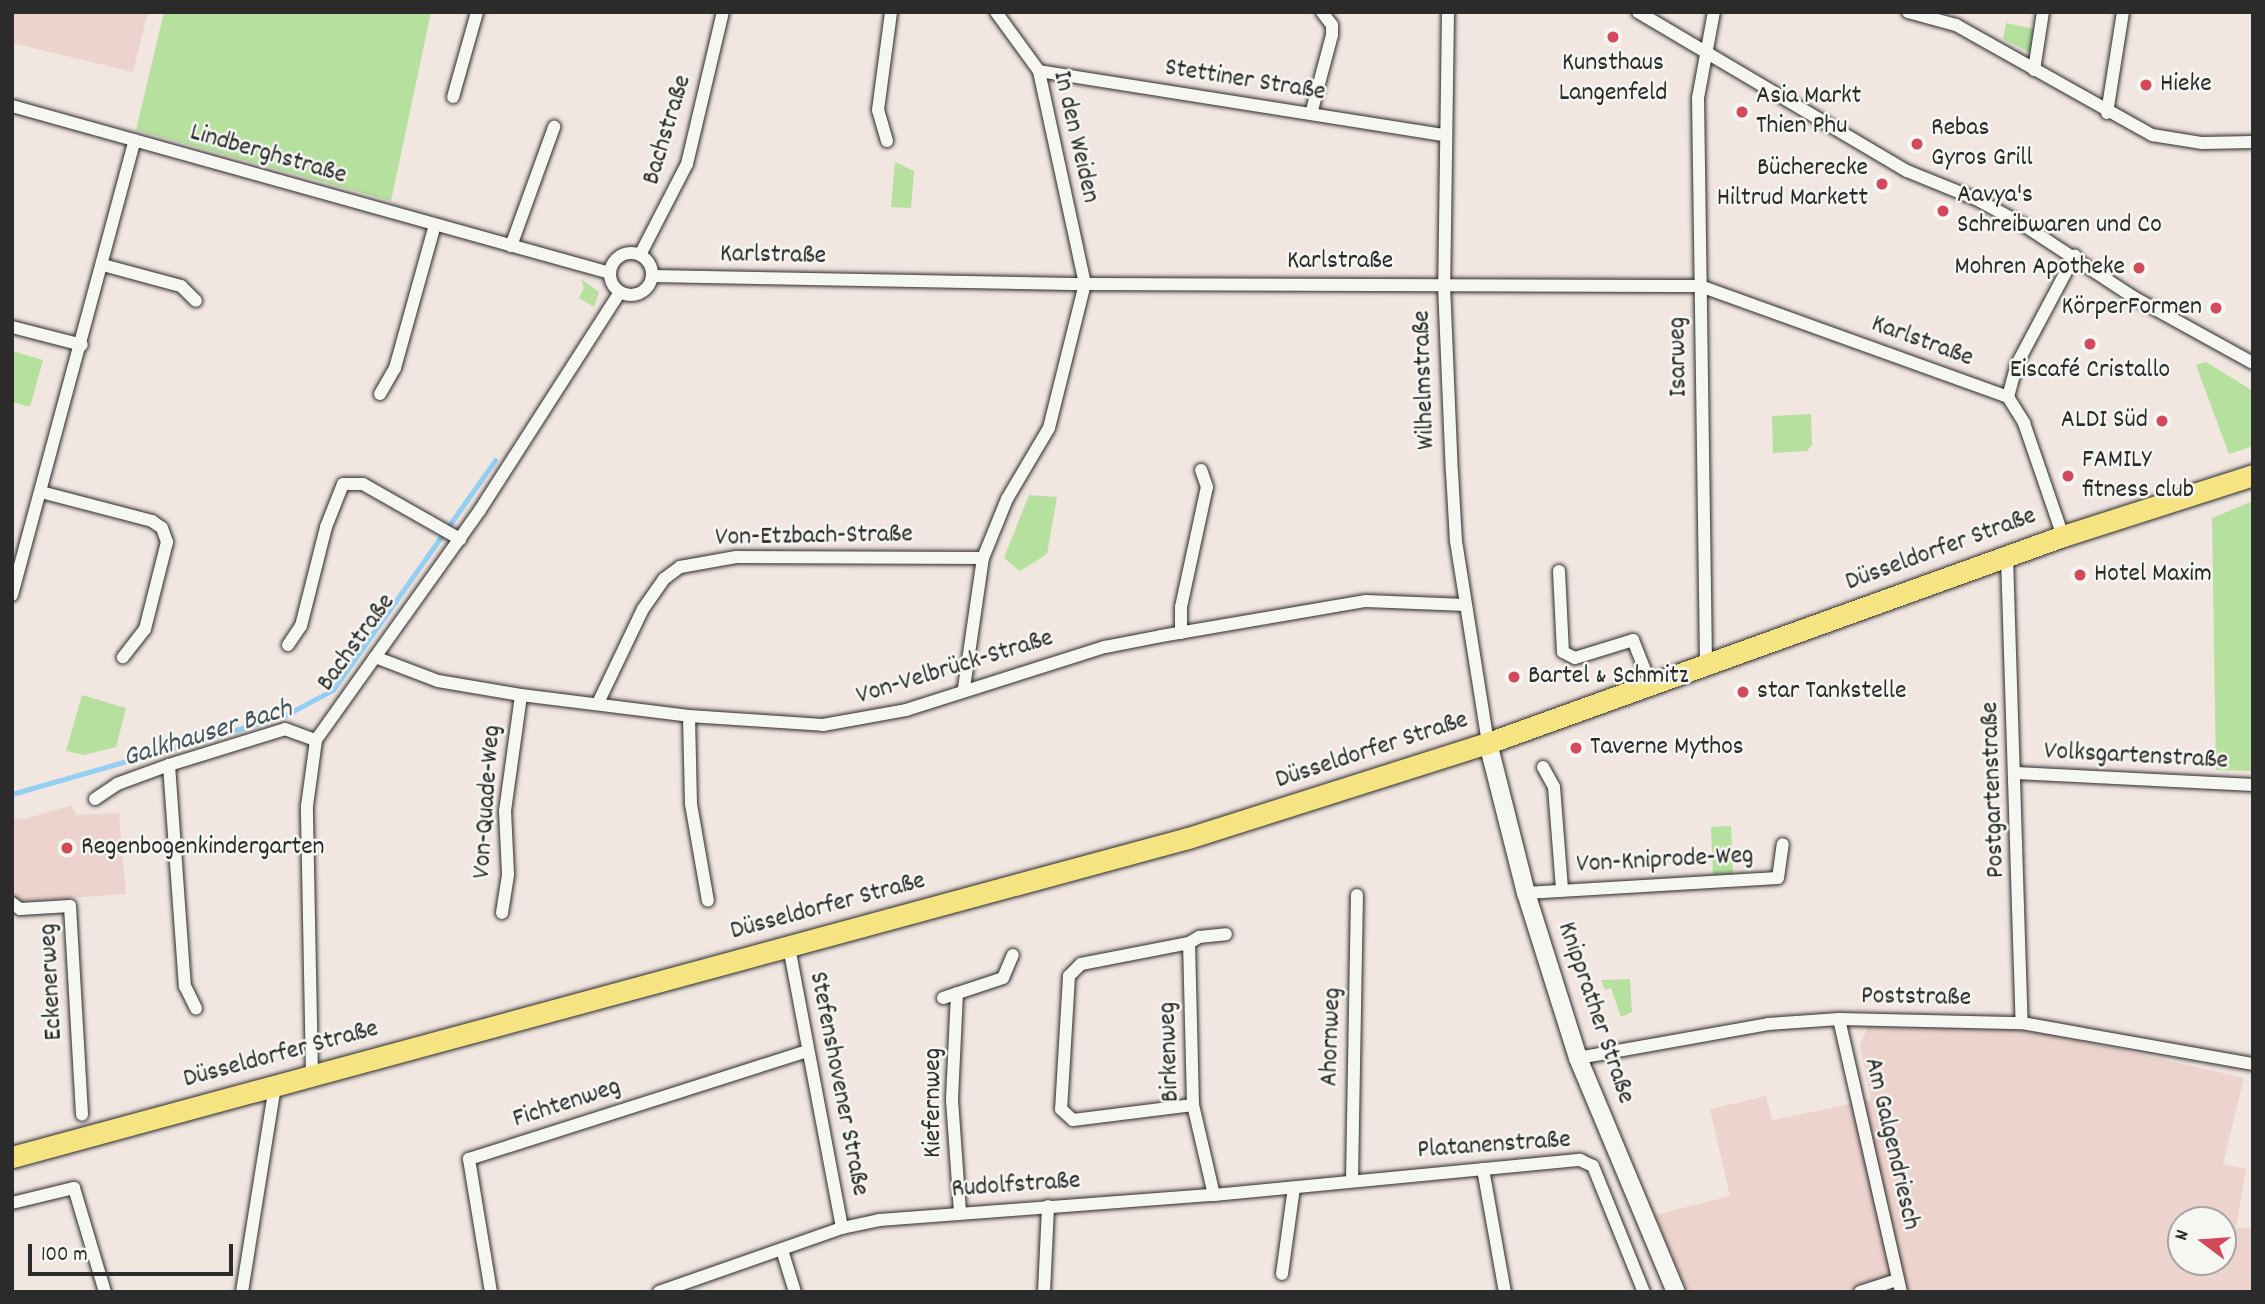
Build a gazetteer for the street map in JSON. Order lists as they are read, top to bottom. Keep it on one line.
{"streets":{"main road":["Düsseldorfer Straße","Knipprather Straße"],"street":["Stettiner Straße","Bachstraße","In den Weiden","Lindberghstraße","Karlstraße","Isarweg","Wilhelmstraße","Von-Etzbach-Straße","Von-Velbrück-Straße","Volksgartenstraße","Postgartenstraße","Von-Quade-Weg","Von-Kniprode-Weg","Eckenerweg","Poststraße","Ahornweg","Birkenweg","Stefenshovener Straße","Kiefernweg","Fichtenweg","Am Galgendriesch","Platanenstraße","Rudolfstraße"]},"crossings":[["Stettiner Straße","In den Weiden"],["Stettiner Straße","Wilhelmstraße"],["Bachstraße","Lindberghstraße"],["Bachstraße","Karlstraße"],["Bachstraße","Düsseldorfer Straße"],["Bachstraße","Von-Velbrück-Straße"],["In den Weiden","Karlstraße"],["Lindberghstraße","Karlstraße"],["Karlstraße","Isarweg"],["Karlstraße","Wilhelmstraße"],["Isarweg","Düsseldorfer Straße"],["Wilhelmstraße","Düsseldorfer Straße"],["Wilhelmstraße","Von-Velbrück-Straße"],["Wilhelmstraße","Knipprather Straße"],["Von-Etzbach-Straße","Von-Velbrück-Straße"],["Düsseldorfer Straße","Postgartenstraße"],["Düsseldorfer Straße","Knipprather Straße"],["Düsseldorfer Straße","Stefenshovener Straße"],["Von-Velbrück-Straße","Von-Quade-Weg"],["Volksgartenstraße","Postgartenstraße"],["Postgartenstraße","Poststraße"],["Von-Kniprode-Weg","Knipprather Straße"],["Poststraße","Knipprather Straße"],["Poststraße","Am Galgendriesch"],["Ahornweg","Rudolfstraße"],["Birkenweg","Rudolfstraße"],["Stefenshovener Straße","Fichtenweg"],["Stefenshovener Straße","Rudolfstraße"],["Kiefernweg","Rudolfstraße"],["Platanenstraße","Rudolfstraße"]],"water":["Galkhauser Bach"],"places":["Kunsthaus Langenfeld","Hieke","Asia Markt Thien Phu","Rebas Gyros Grill","Bücherecke Hiltrud Markett","Aavya's Schreibwaren und Co","Mohren Apotheke","KörperFormen","Eiscafé Cristallo","ALDI Süd","FAMILY fitness club","Hotel Maxim","Bartel & Schmitz","star Tankstelle","Taverne Mythos","Regenbogenkindergarten"],"scale_bar":"100 m","north":"left"}
